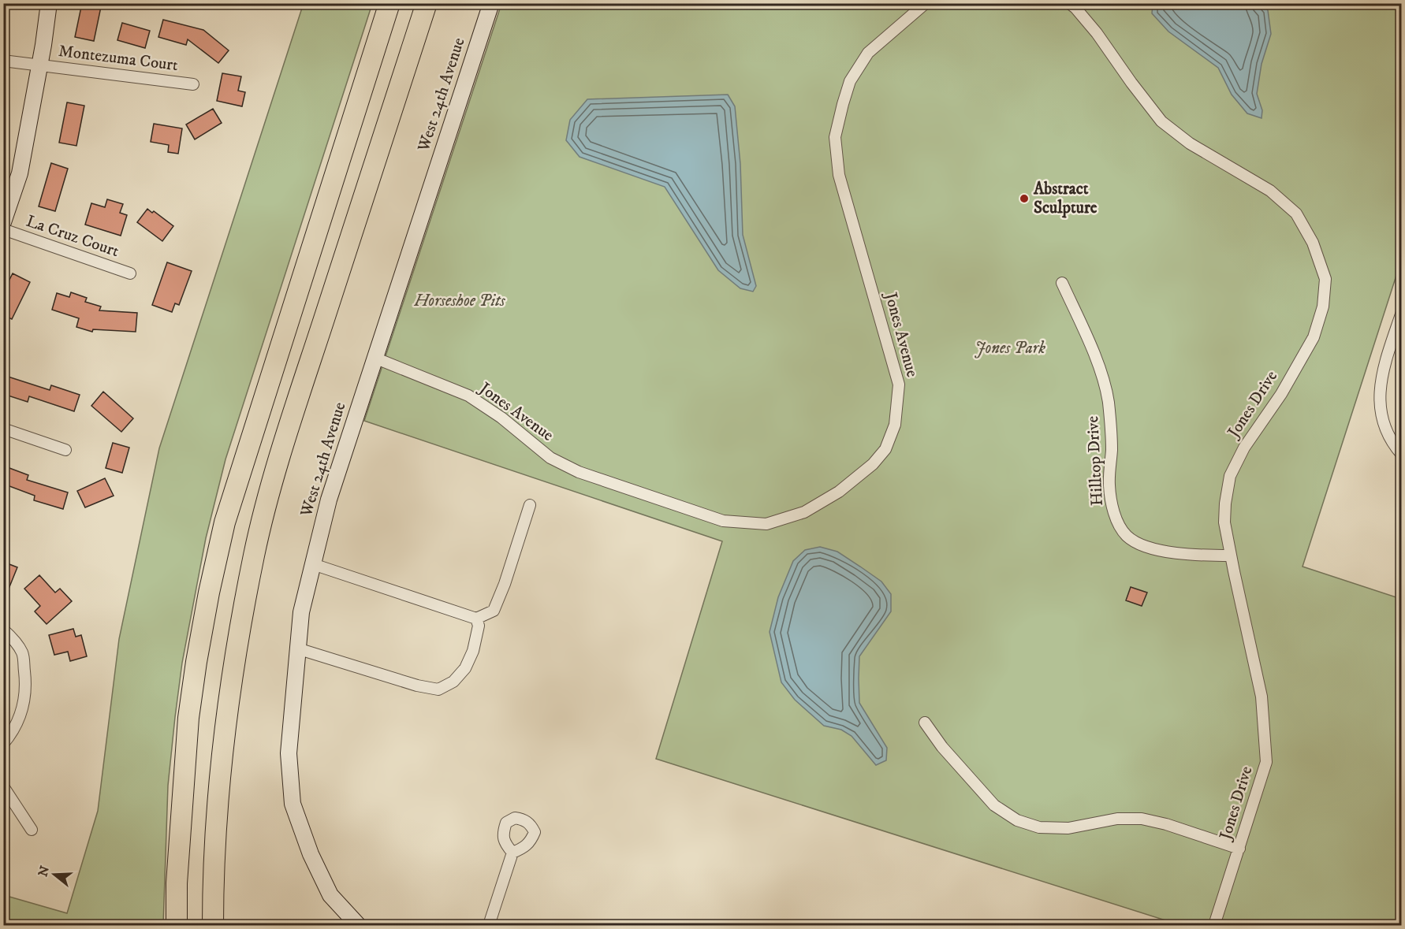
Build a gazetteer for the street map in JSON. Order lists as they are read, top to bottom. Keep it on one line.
{"streets":{"street":["Montezuma Court","West 24th Avenue","La Cruz Court","Jones Avenue","Jones Drive","Hilltop Drive"]},"crossings":[["West 24th Avenue","Jones Avenue"],["Jones Drive","Hilltop Drive"]],"parks":["Horseshoe Pits","Jones Park"],"places":["Abstract Sculpture"],"north":"left"}
